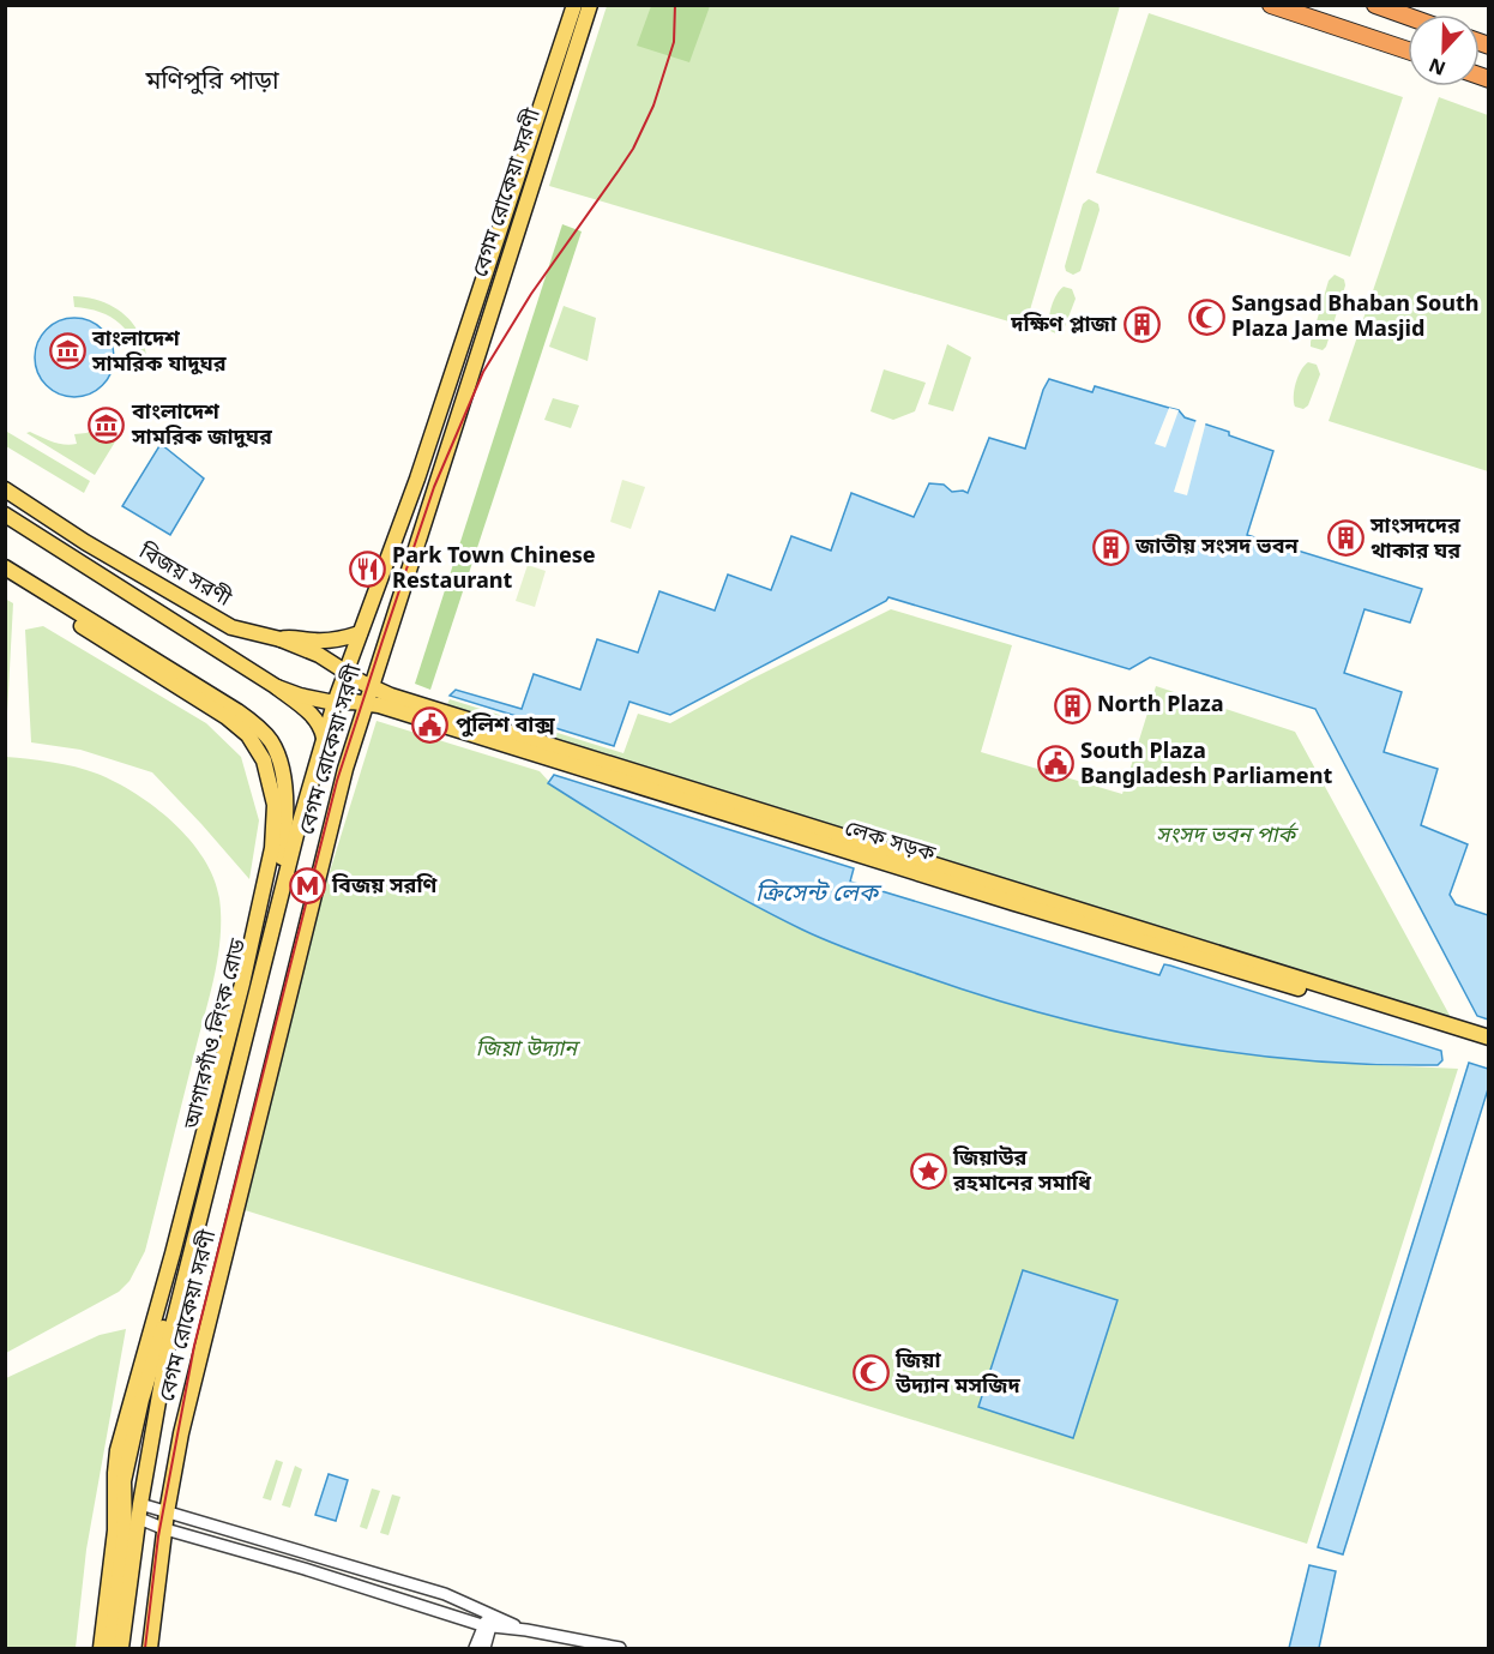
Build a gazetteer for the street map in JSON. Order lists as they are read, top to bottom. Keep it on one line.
{"streets":{"main road":["বেগম রোকেয়া সরণী","বিজয় সরণী","লেক সড়ক","আগারগাঁও লিংক রোড"]},"crossings":[["বেগম রোকেয়া সরণী","বিজয় সরণী"],["বেগম রোকেয়া সরণী","লেক সড়ক"],["বেগম রোকেয়া সরণী","আগারগাঁও লিংক রোড"],["বিজয় সরণী","লেক সড়ক"]],"districts":["মণিপুরি পাড়া"],"water":["ক্রিসেন্ট লেক"],"parks":["সংসদ ভবন পার্ক","জিয়া উদ্যান"],"places":{"mosque":["Sangsad Bhaban South Plaza Jame Masjid","জিয়া উদ্যান মসজিদ"],"building":["দক্ষিণ প্লাজা","সাংসদদের থাকার ঘর","জাতীয় সংসদ ভবন","North Plaza"],"museum":["বাংলাদেশ সামরিক যাদুঘর","বাংলাদেশ সামরিক জাদুঘর"],"restaurant":["Park Town Chinese Restaurant"],"public building":["পুলিশ বাক্স","South Plaza Bangladesh Parliament"],"metro station":["বিজয় সরণি"],"place":["জিয়াউর রহমানের সমাধি"]},"north":"bottom"}
